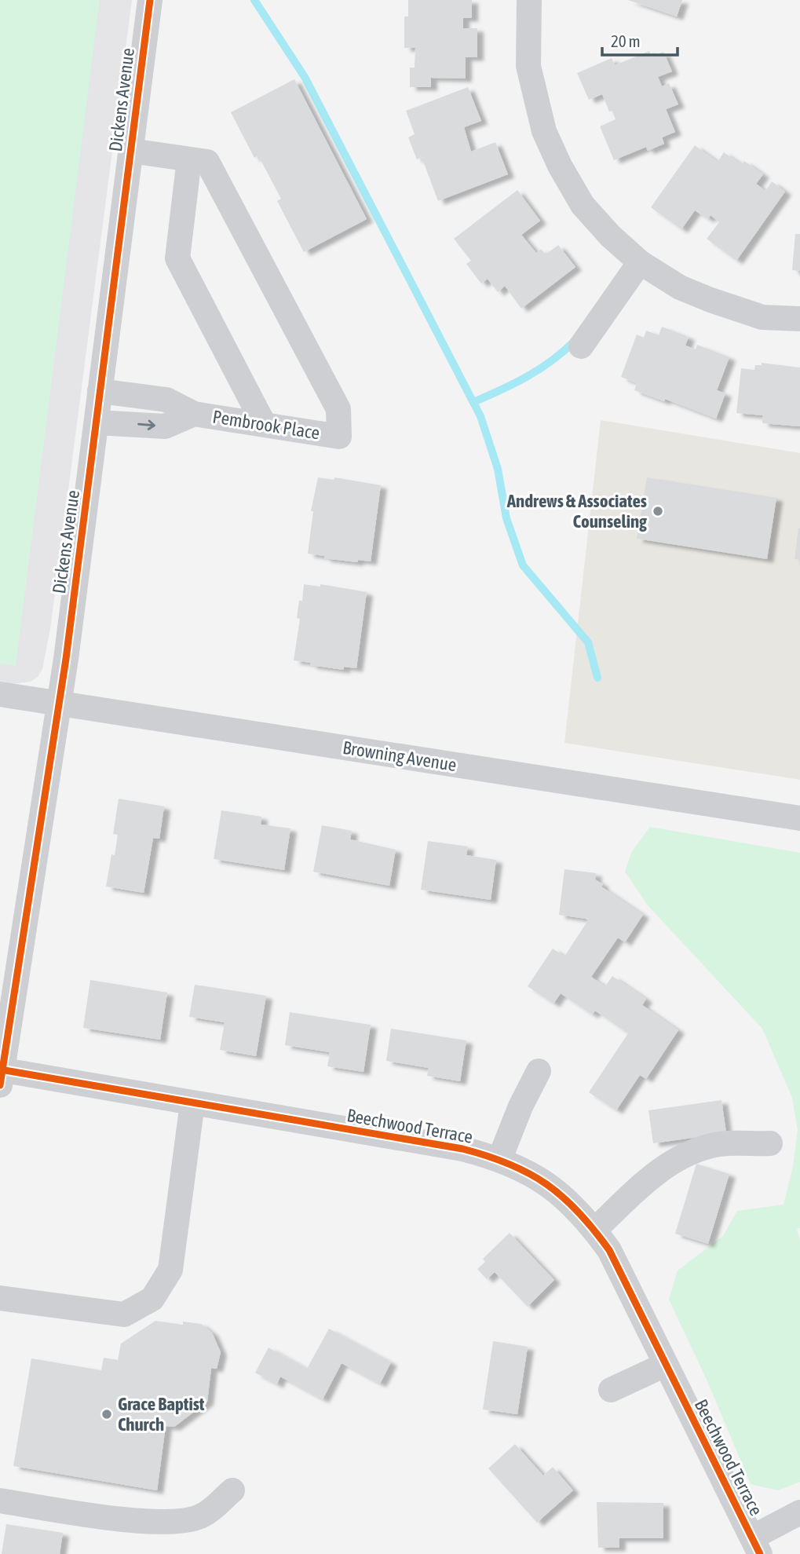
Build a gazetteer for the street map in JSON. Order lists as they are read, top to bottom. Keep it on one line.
{"streets":{"street":["Dickens Avenue","Pembrook Place","Browning Avenue","Beechwood Terrace"]},"crossings":[["Dickens Avenue","Pembrook Place"],["Dickens Avenue","Browning Avenue"],["Dickens Avenue","Beechwood Terrace"]],"places":["Andrews & Associates Counseling","Grace Baptist Church"],"scale_bar":"20 m"}
